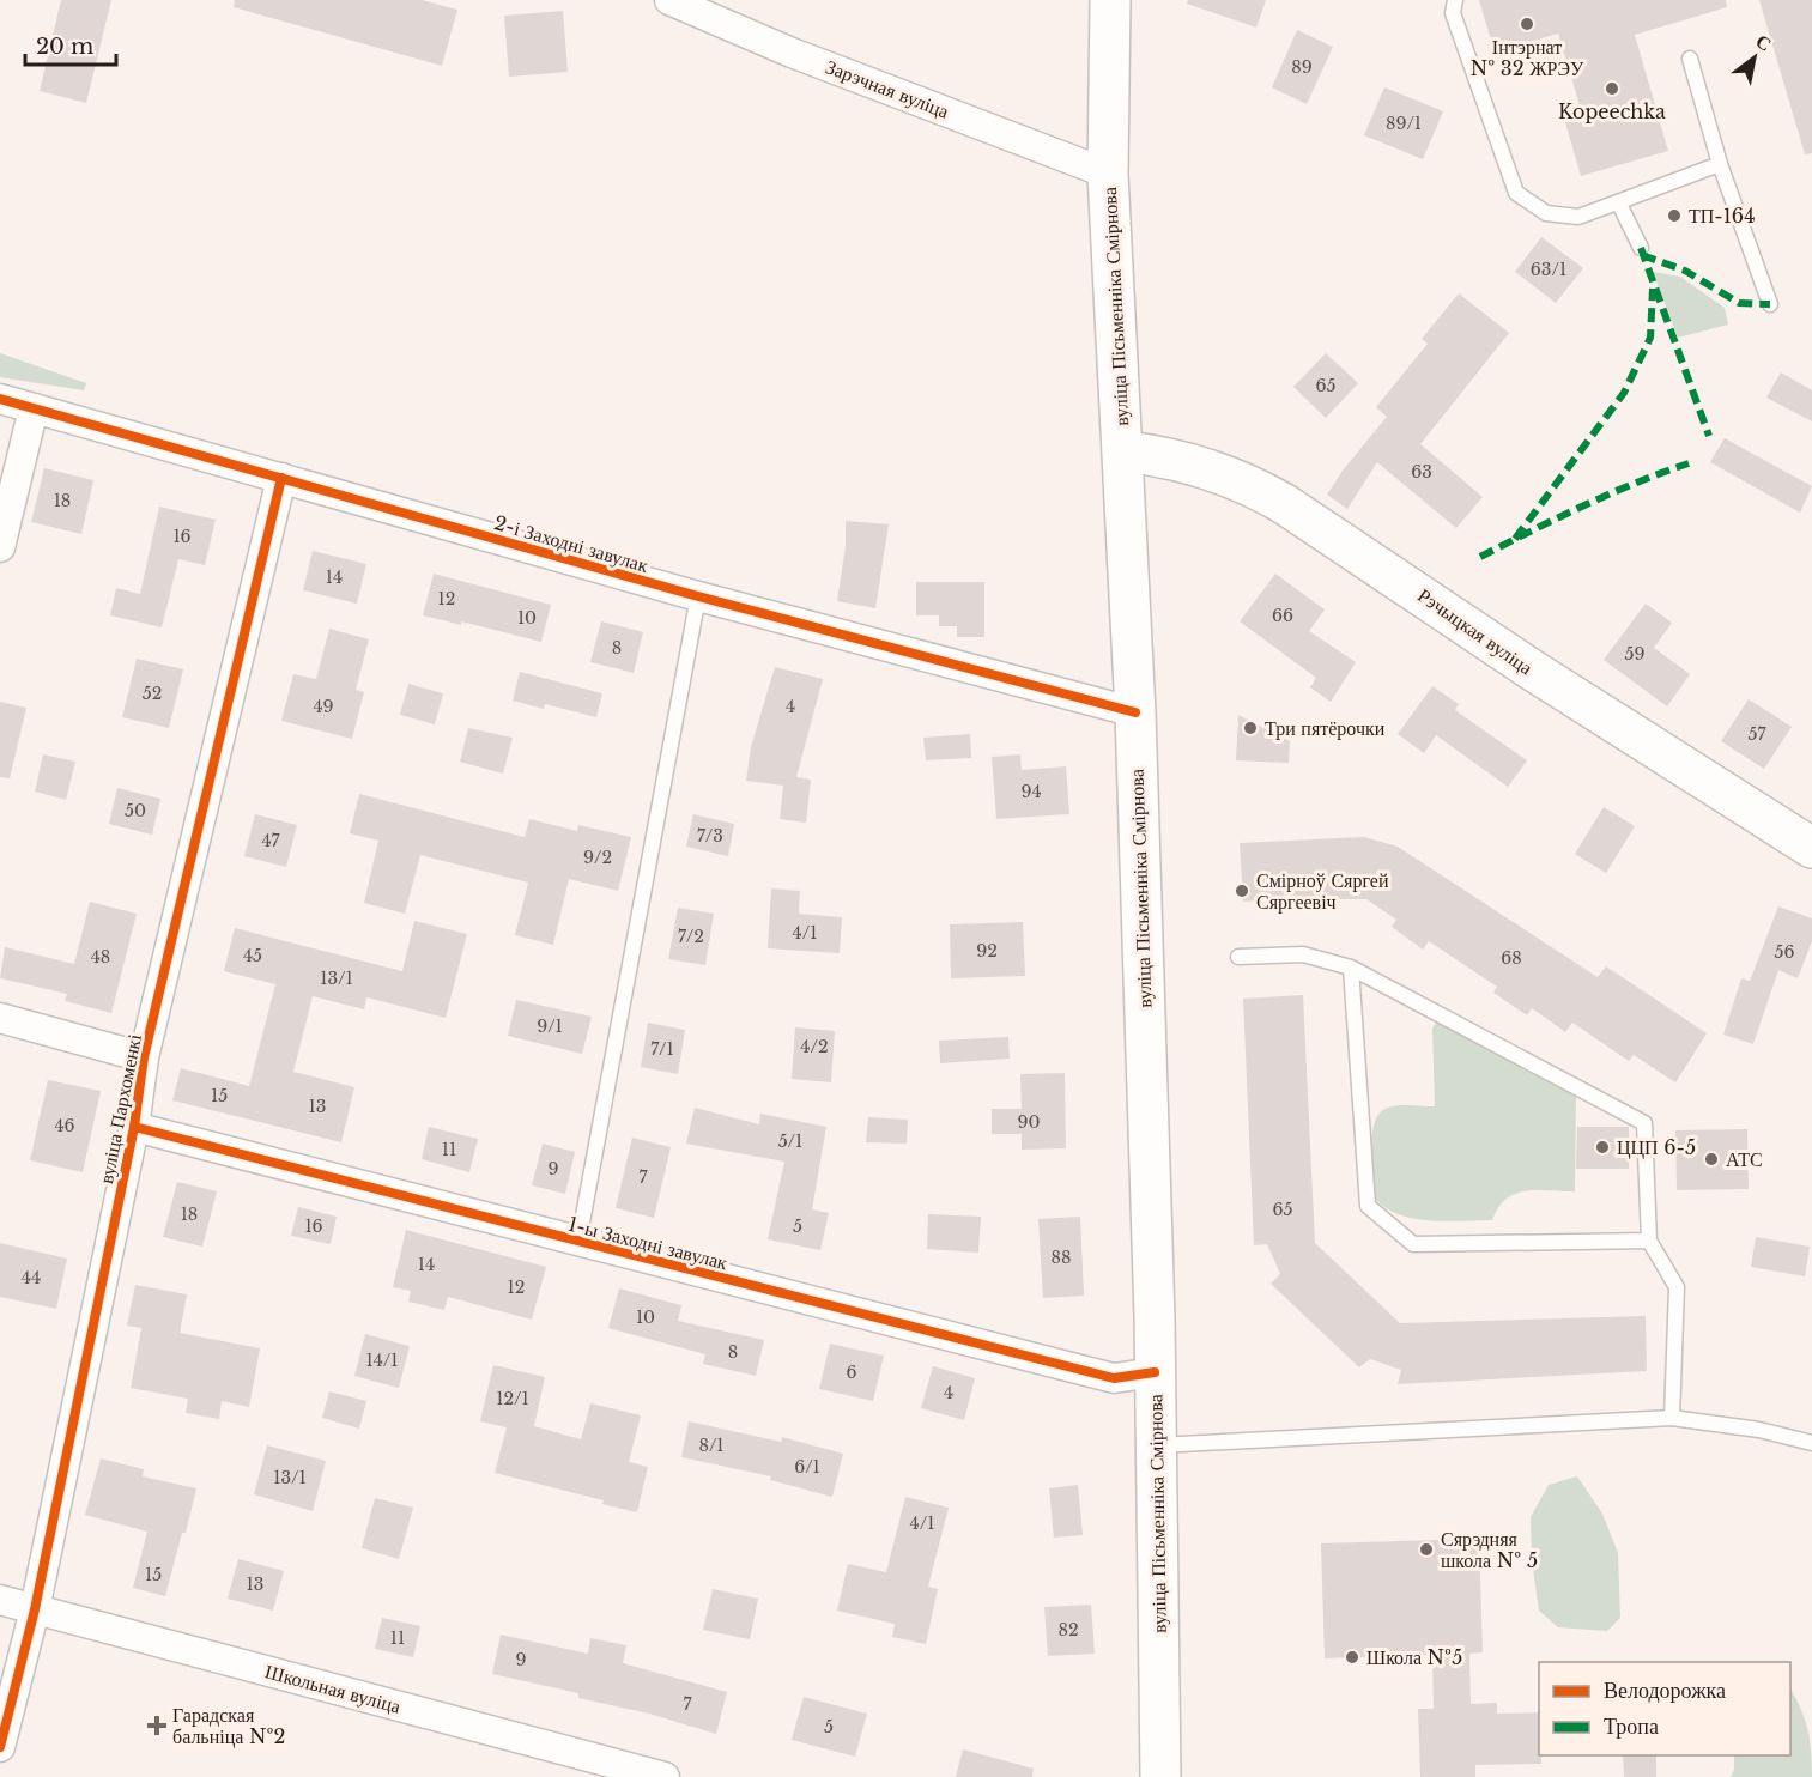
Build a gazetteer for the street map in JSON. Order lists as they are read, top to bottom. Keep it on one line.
{"streets":{"main road":["вуліца Пісьменніка Смірнова","Рэчыцкая вуліца"],"street":["Зарэчная вуліца","2-і Заходні завулак","вуліца Пархоменкі","1-ы Заходні завулак","Школьная вуліца"]},"crossings":[["Зарэчная вуліца","вуліца Пісьменніка Смірнова"],["вуліца Пісьменніка Смірнова","2-і Заходні завулак"],["вуліца Пісьменніка Смірнова","Рэчыцкая вуліца"],["вуліца Пісьменніка Смірнова","1-ы Заходні завулак"],["2-і Заходні завулак","вуліца Пархоменкі"],["вуліца Пархоменкі","1-ы Заходні завулак"],["вуліца Пархоменкі","Школьная вуліца"]],"places":{"other":["Інтэрнат № 32 ЖРЭУ","Kopeechka","ТП-164","Три пятёрочки","Смірноў Сяргей Сяргеевіч","ЦЦП 6-5","АТС","Сярэдняя школа № 5","Школа №5"],"health":["Гарадская бальніца №2"]},"house_numbers":["89","89/1","63/1","65","63","18","16","14","12","66","10","8","59","52","49","4","57","94","50","7/3","47","9/2","4/1","7/2","92","56","45","48","68","13/1","9/1","4/2","7/1","15","13","90","46","5/1","11","9","7","65","18","16","5","88","14","44","12","10","8","14/1","6","4","12/1","8/1","6/1","13/1","4/1","15","13","82","11","9","7","5"],"legend":["Велодорожка","Тропа"],"scale_bar":"20 m","north":"top right"}
